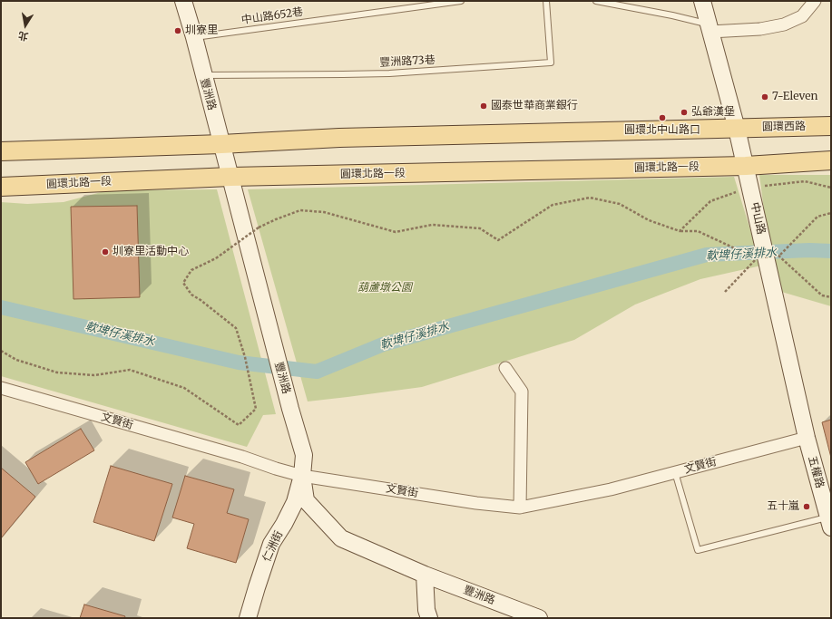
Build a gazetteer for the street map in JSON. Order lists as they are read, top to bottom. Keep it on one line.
{"streets":{"main road":["圓環西路","圓環北路一段"],"street":["豐洲路","中山路","文賢街","五權路","仁洲街"],"lane":["中山路652巷","豐洲路73巷"]},"crossings":[["中山路652巷","豐洲路"],["豐洲路73巷","豐洲路"],["豐洲路","圓環北路一段"],["豐洲路","文賢街"],["豐洲路","仁洲街"],["圓環西路","中山路"],["圓環北路一段","中山路"],["中山路","文賢街"],["中山路","五權路"],["文賢街","五權路"],["文賢街","仁洲街"]],"water":["軟埤仔溪排水"],"parks":["葫蘆墩公園"],"places":["圳寮里","7-Eleven","國泰世華商業銀行","弘爺漢堡","圓環北中山路口","圳寮里活動中心","五十嵐"],"north":"bottom"}
